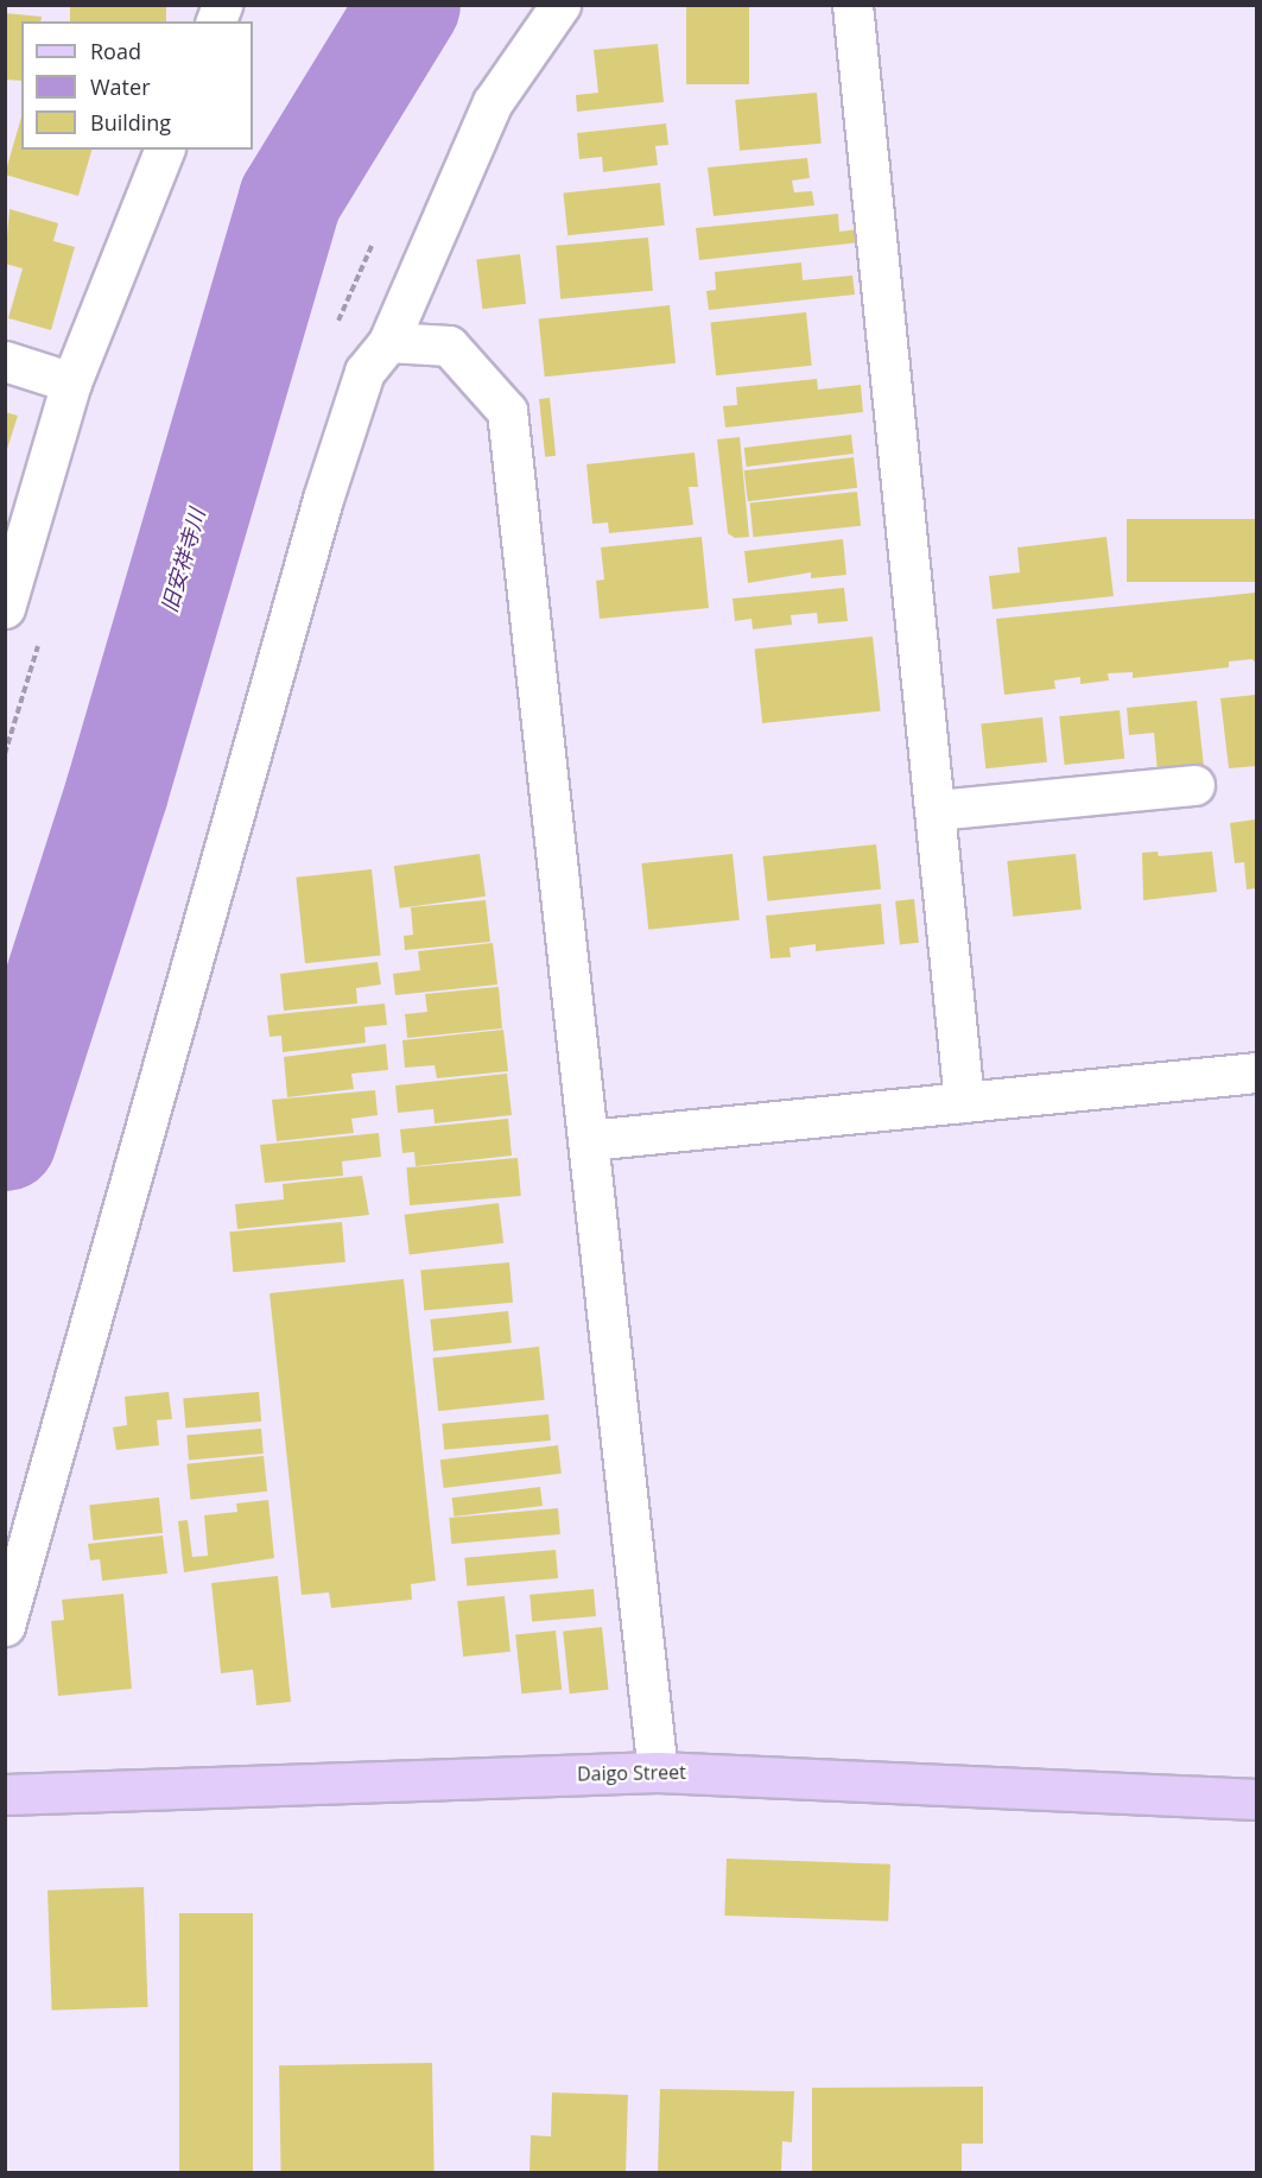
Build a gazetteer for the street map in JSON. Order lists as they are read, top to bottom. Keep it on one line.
{"streets":{"main road":["Daigo Street"]},"water":["旧安祥寺川"],"legend":["Road","Water","Building"]}
